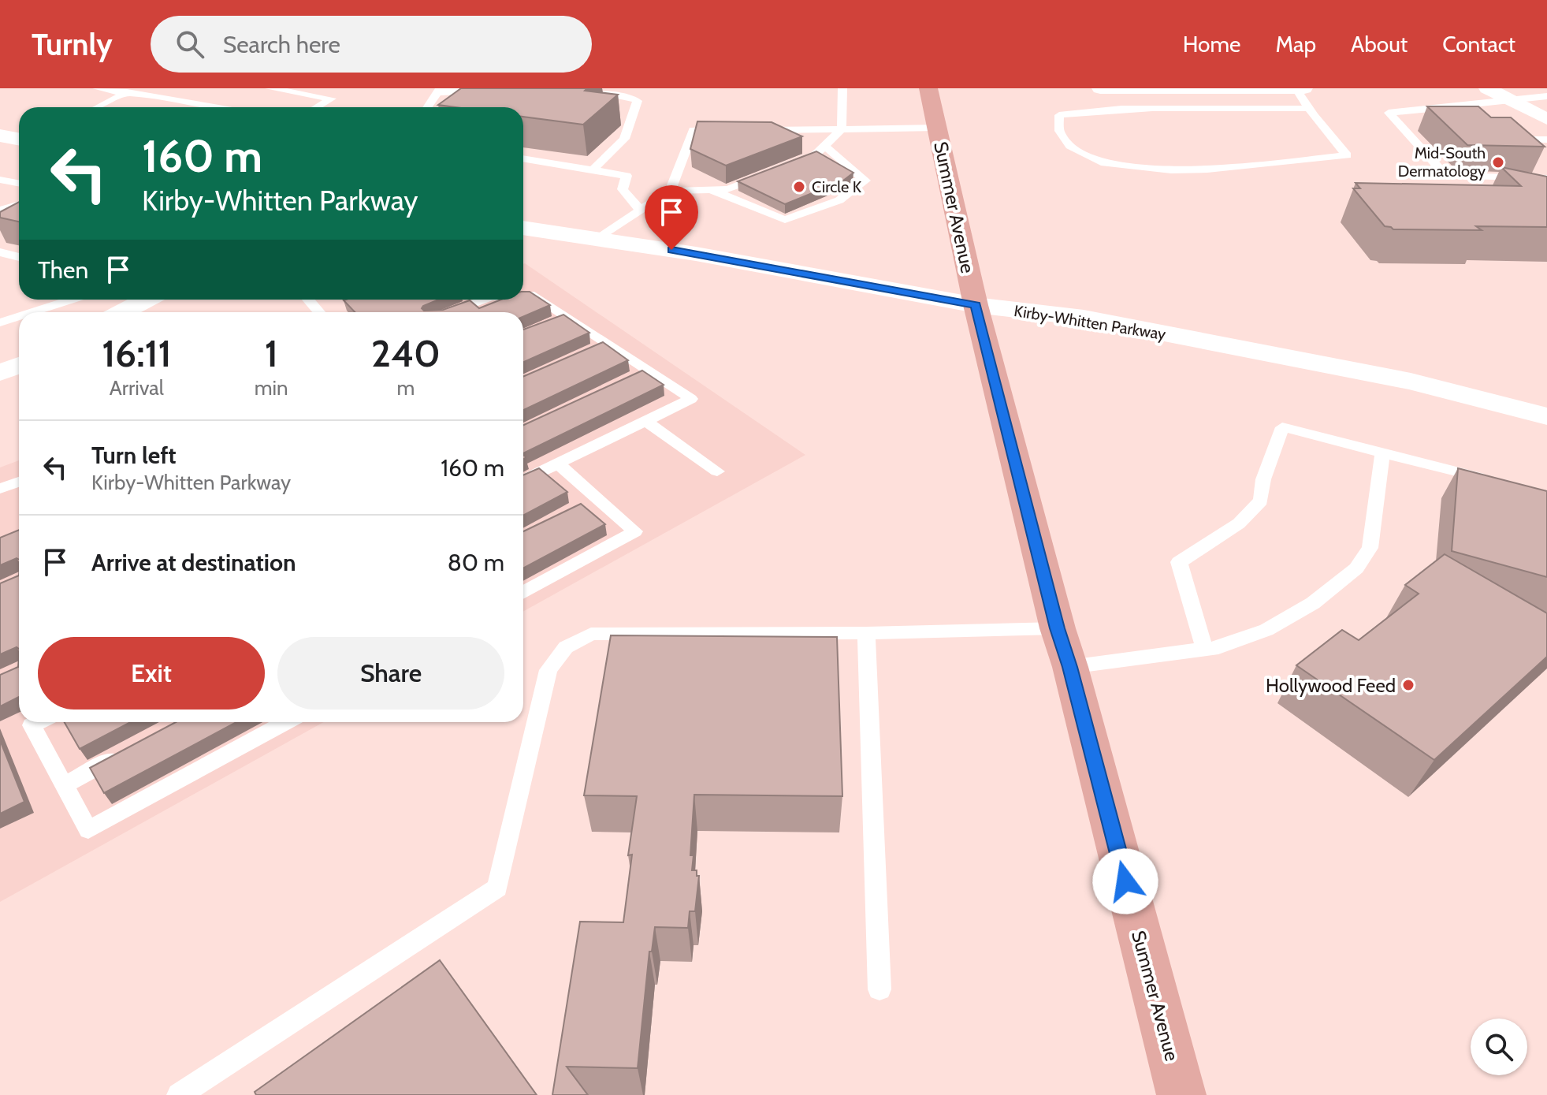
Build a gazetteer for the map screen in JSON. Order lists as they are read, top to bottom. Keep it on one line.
{"streets":{"main road":["Summer Avenue","Kirby-Whitten Parkway"]},"crossings":[["Summer Avenue","Kirby-Whitten Parkway"]],"places":["Mid-South Dermatology","Circle K","Hollywood Feed"],"page":{"header":"Turnly","search":"Search here","nav":["Home","Map","About","Contact"],"turn":["160 m","Kirby-Whitten Parkway"],"then":"Then","eta":["16:11","Arrival","1","min","240","m"],"list":[{"name":"Turn left","note":"Kirby-Whitten Parkway","value":"160 m"},{"name":"Arrive at destination","value":"80 m"}],"buttons":["Exit","Share"]}}
